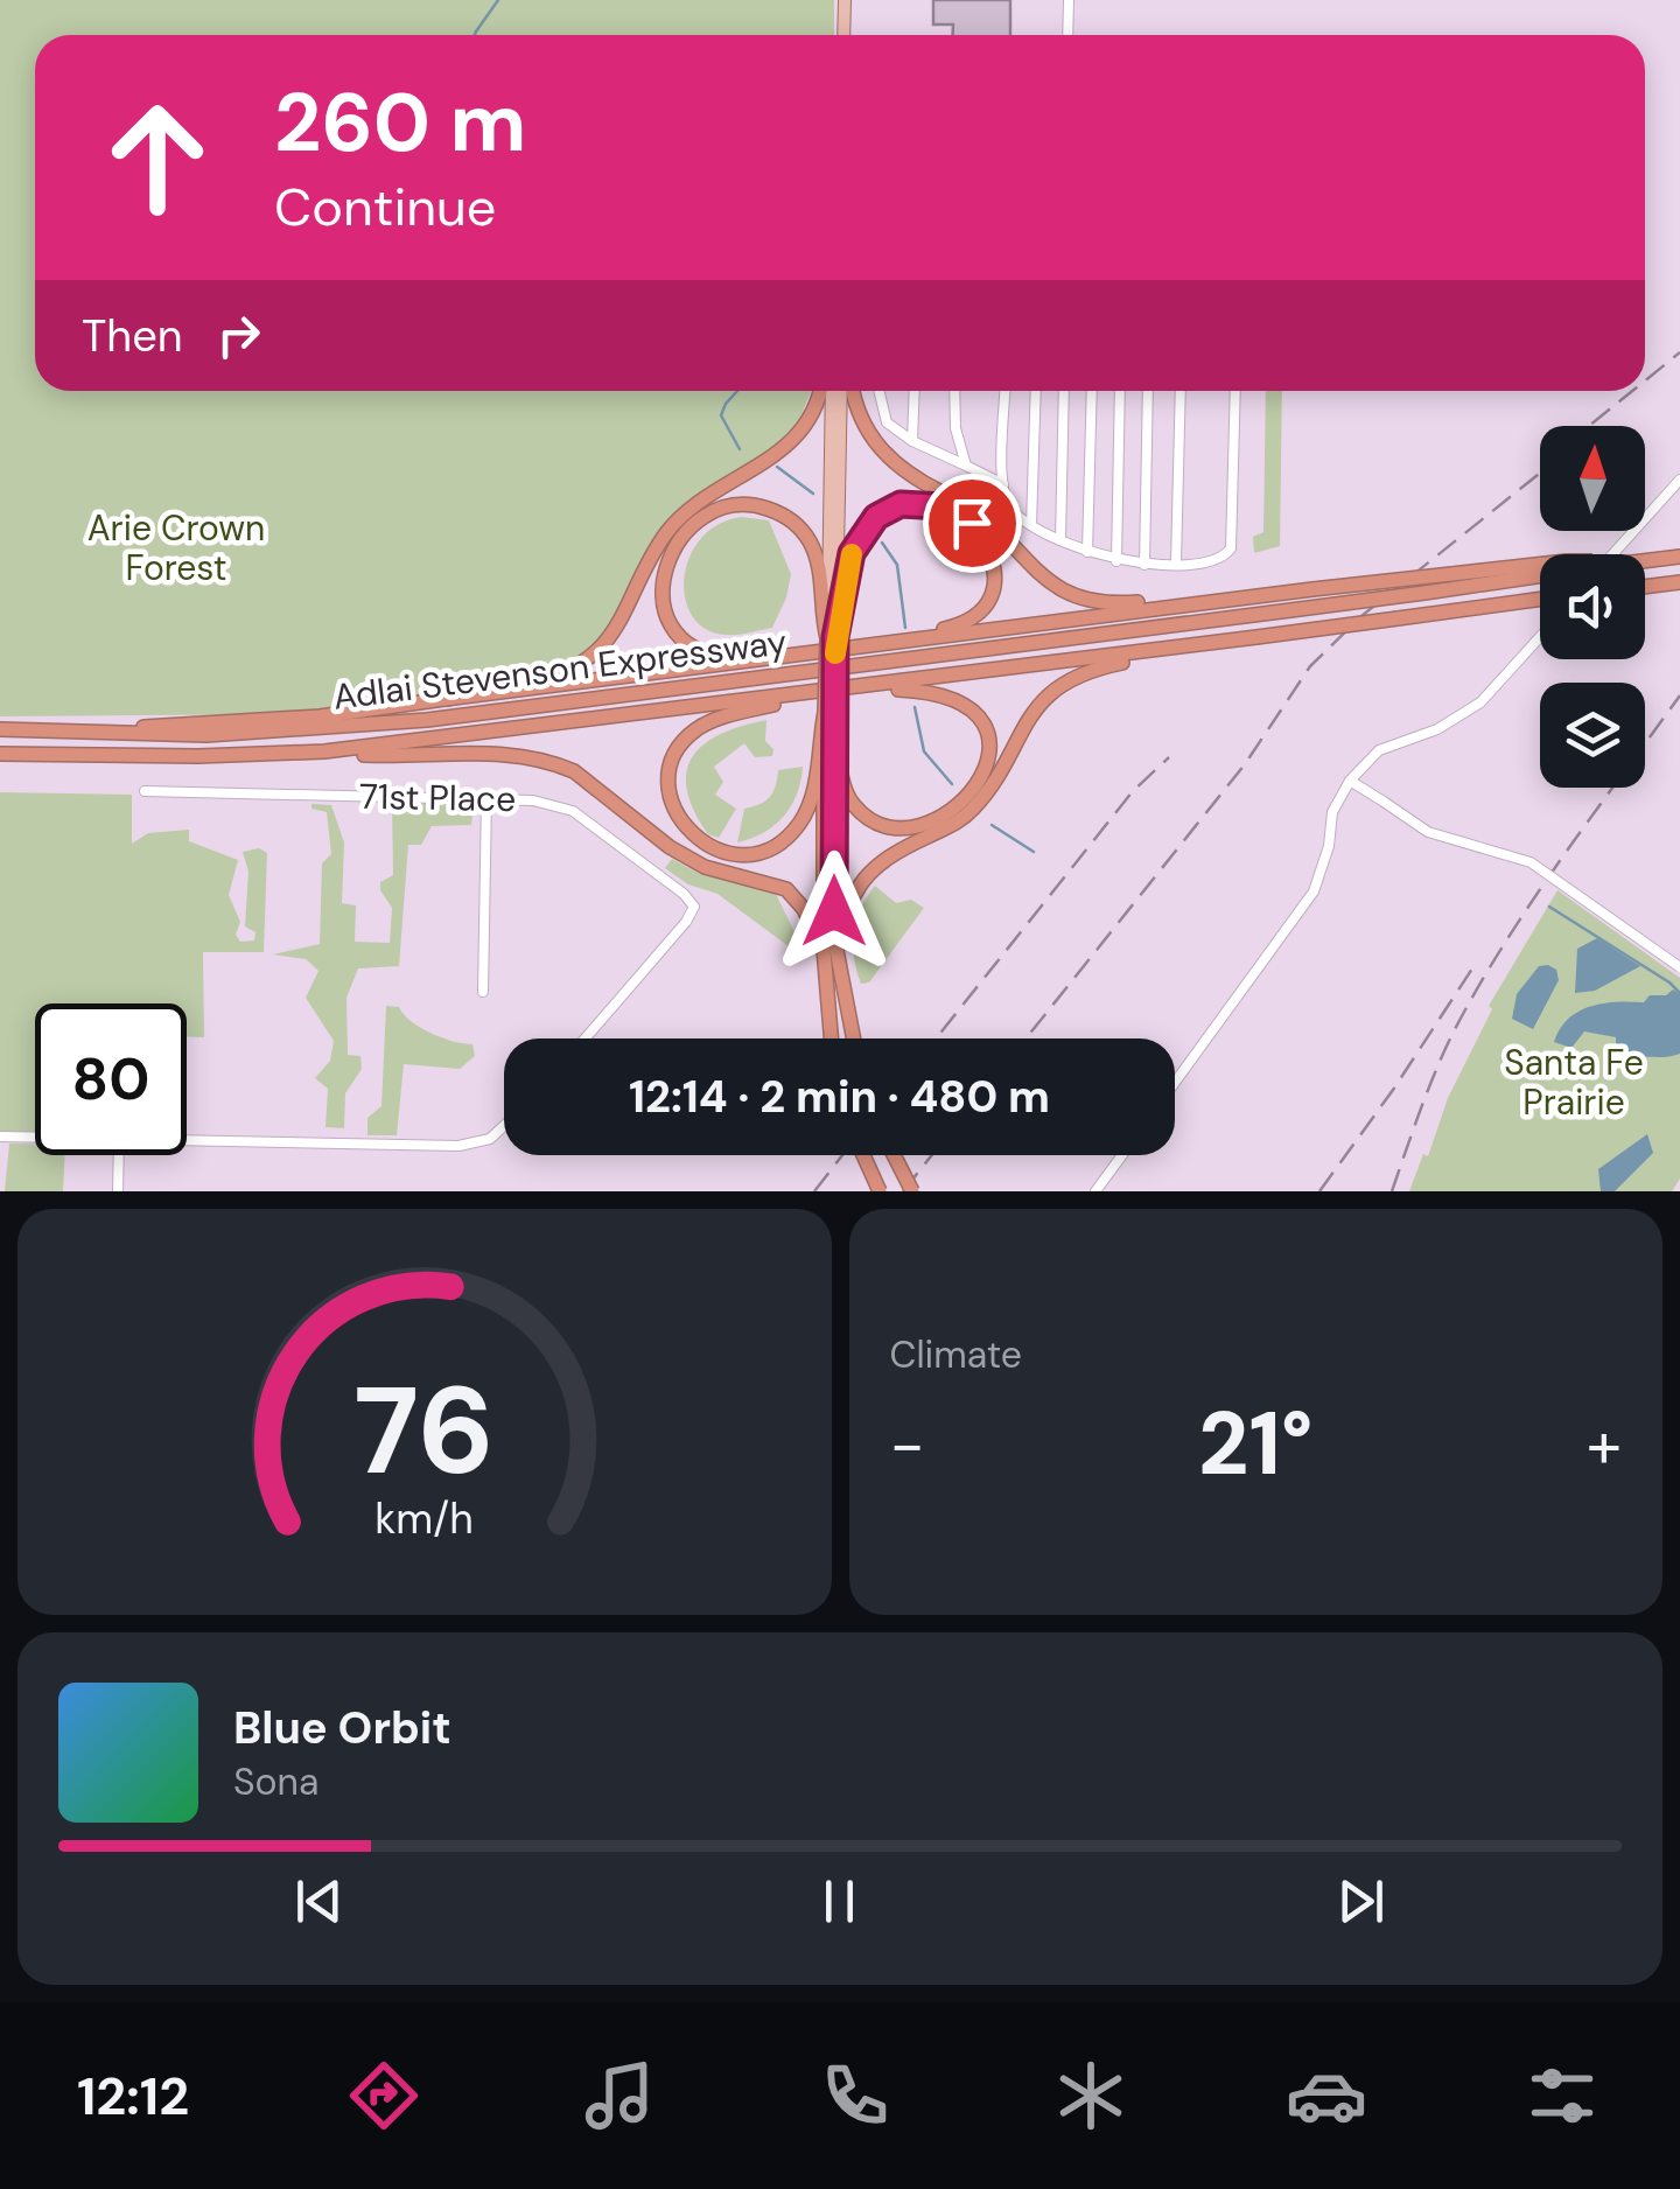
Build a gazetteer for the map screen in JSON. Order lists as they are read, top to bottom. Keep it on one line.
{"streets":{"highway":["Adlai Stevenson Expressway"],"street":["71st Place"]},"parks":["Arie Crown Forest","Santa Fe Prairie"],"north":"top","page":{"turn":["260 m","Continue"],"then":"Then","limit":"80","trip":"12:14 · 2 min · 480 m","tile":"Climate","heat":["−","21°","+"],"song":["Blue Orbit","Sona"],"tabs":"12:12","gauge":["76","km/h"]}}
